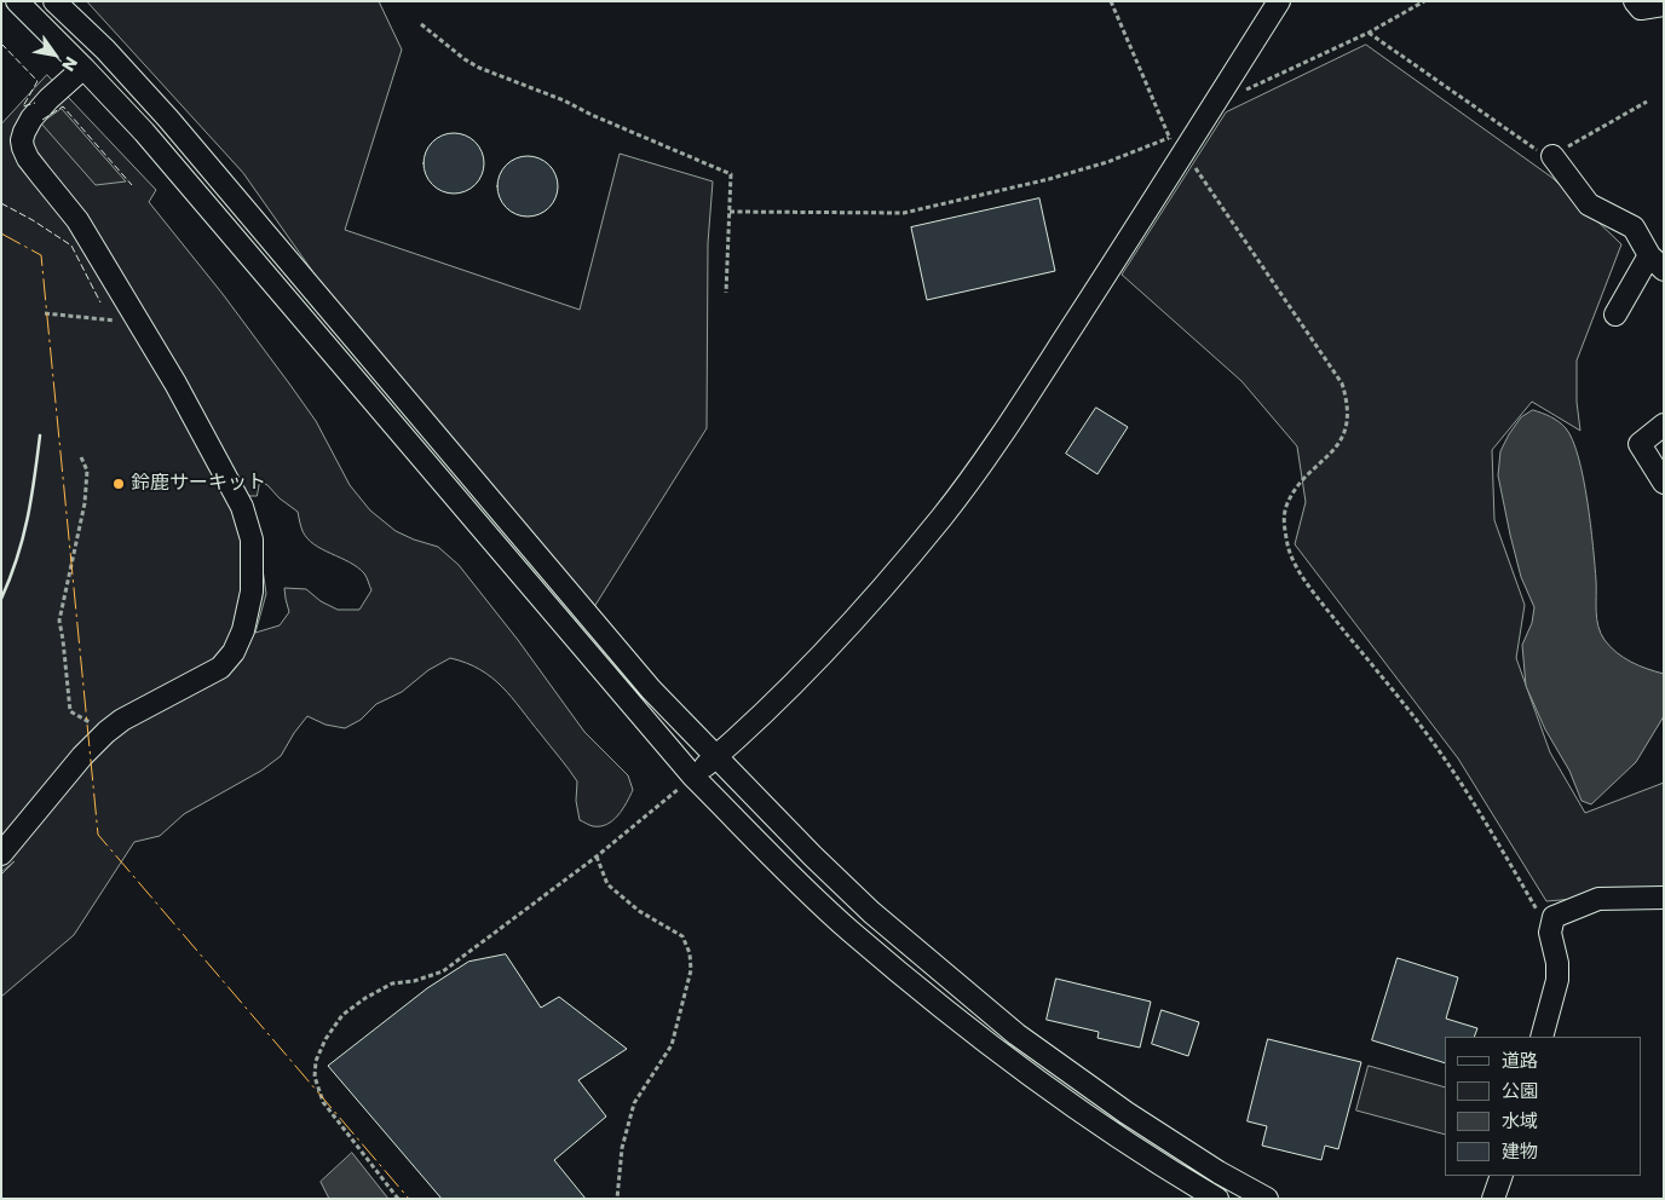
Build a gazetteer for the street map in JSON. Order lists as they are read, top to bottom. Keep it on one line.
{"places":["鈴鹿サーキット"],"legend":["道路","公園","水域","建物"],"north":"bottom right"}
